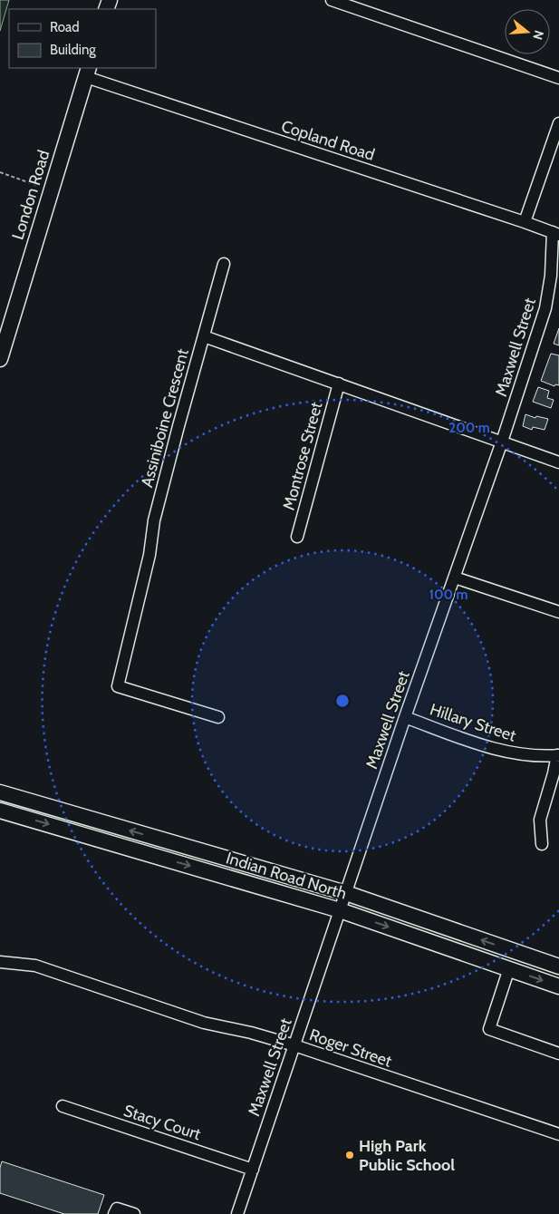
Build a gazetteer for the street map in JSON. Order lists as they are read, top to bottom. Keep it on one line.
{"streets":{"main road":["London Road","Indian Road North"],"street":["Copland Road","Maxwell Street","Assiniboine Crescent","Montrose Street","Hillary Street","Roger Street","Stacy Court"]},"crossings":[["Copland Road","London Road"],["Copland Road","Maxwell Street"],["Maxwell Street","Assiniboine Crescent"],["Maxwell Street","Hillary Street"],["Maxwell Street","Indian Road North"],["Maxwell Street","Roger Street"],["Maxwell Street","Stacy Court"],["Assiniboine Crescent","Montrose Street"]],"places":["High Park Public School"],"legend":["Road","Building"],"north":"right","rings":["200 m","100 m"]}
